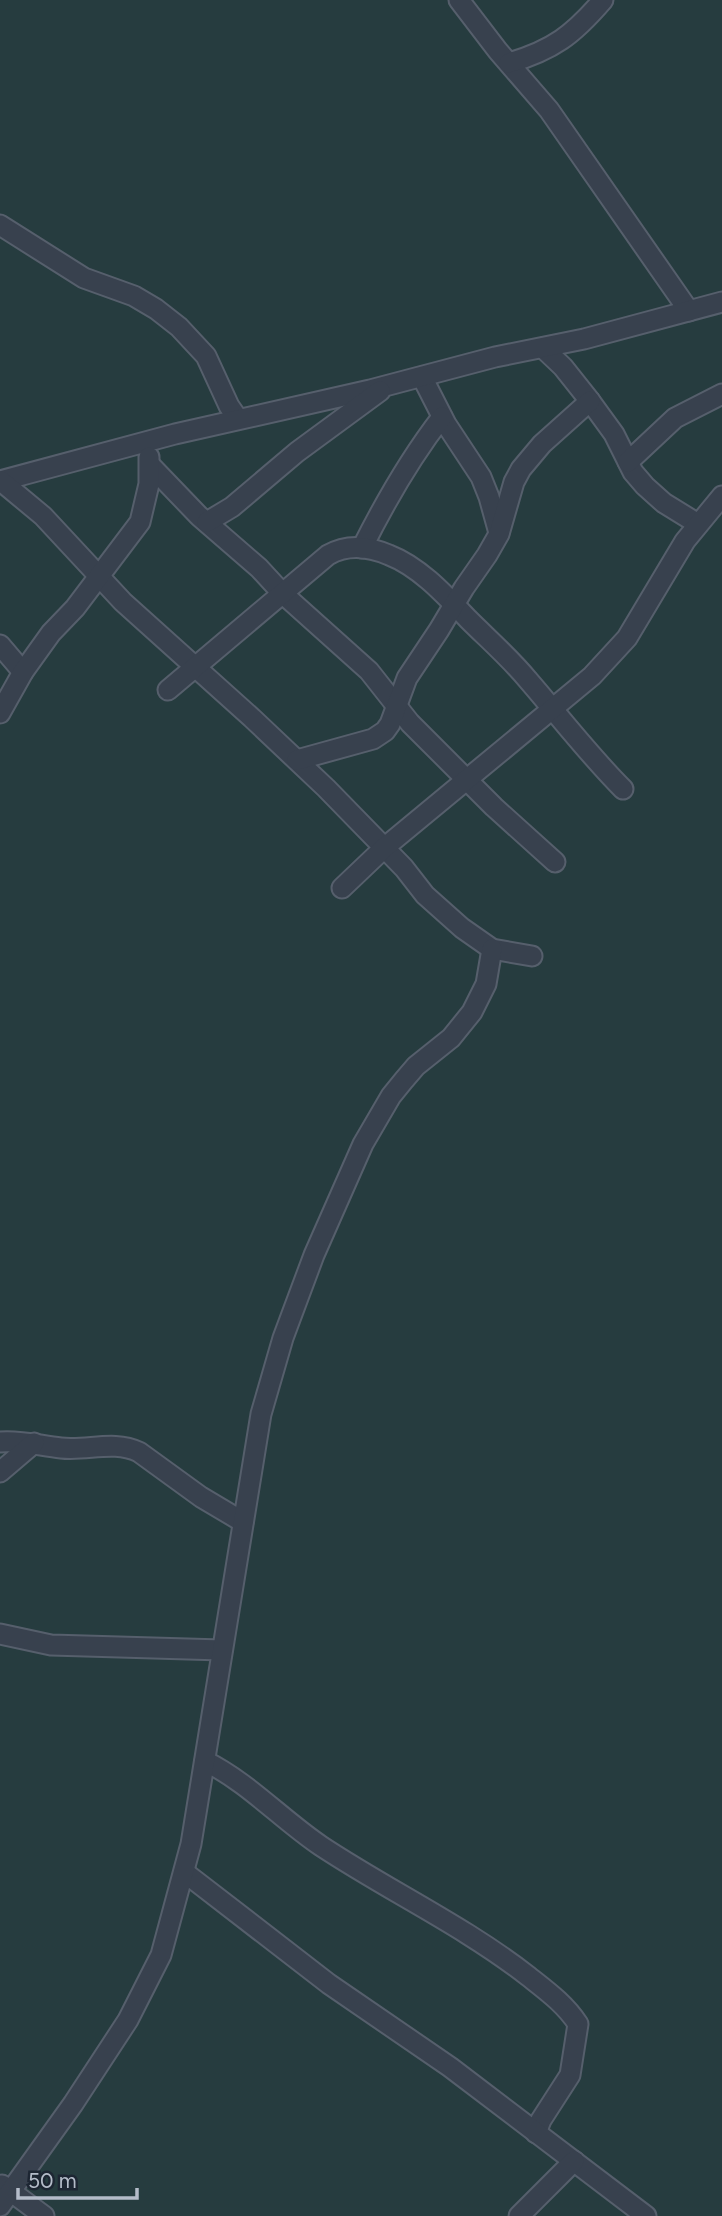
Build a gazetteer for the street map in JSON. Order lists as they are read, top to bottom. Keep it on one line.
{"scale_bar":"50 m"}
